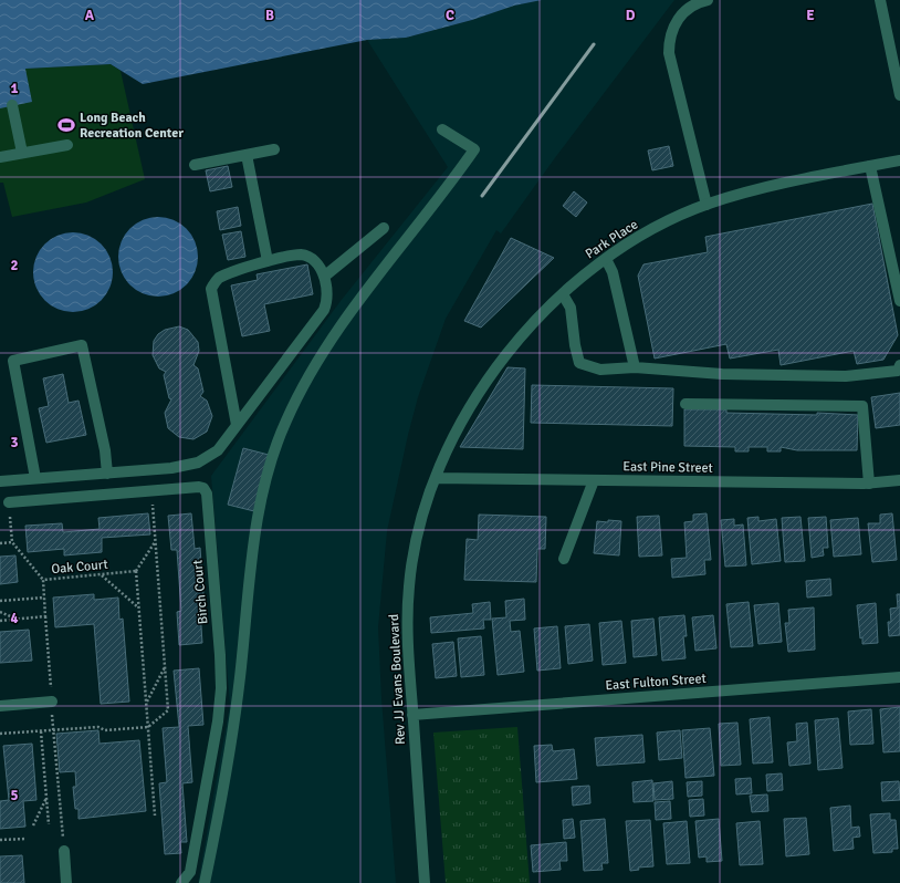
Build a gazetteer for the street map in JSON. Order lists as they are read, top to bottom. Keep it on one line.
{"streets":{"street":["Park Place","East Pine Street","Birch Court","Rev JJ Evans Boulevard","East Fulton Street"],"path":["Oak Court"]},"crossings":[["Park Place","East Pine Street"],["Park Place","Rev JJ Evans Boulevard"],["East Pine Street","Rev JJ Evans Boulevard"],["Rev JJ Evans Boulevard","East Fulton Street"]],"places":{"sports":["Long Beach Recreation Center"]},"grid":{"columns":["A","B","C","D","E"],"rows":["1","2","3","4","5"]}}
